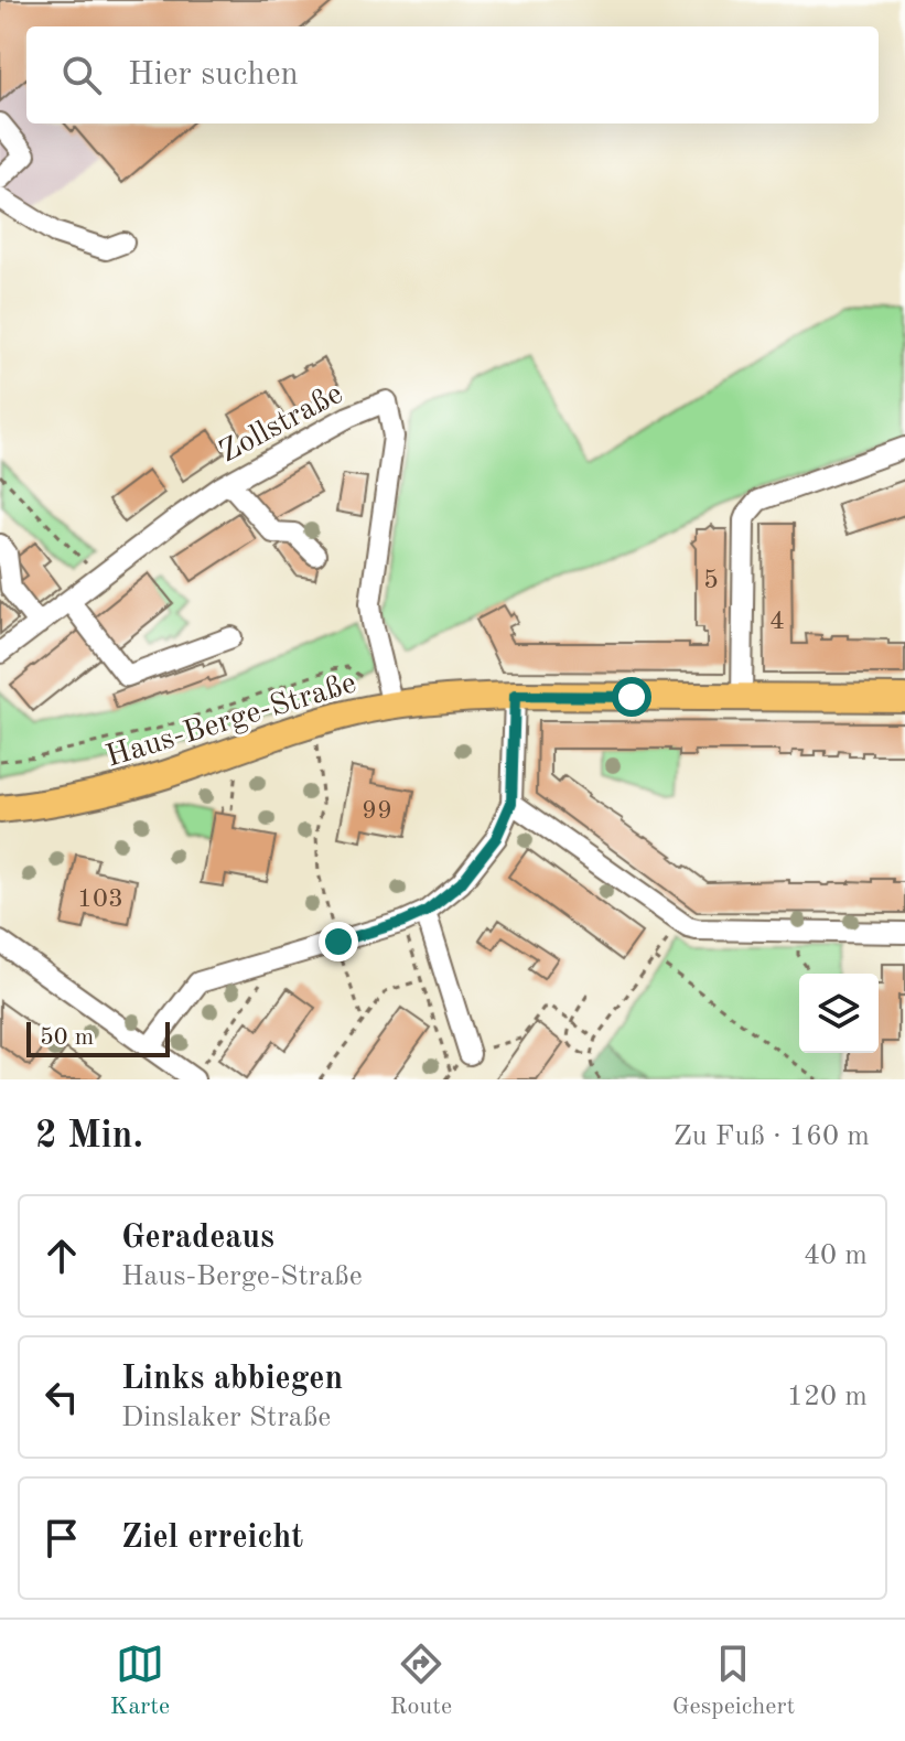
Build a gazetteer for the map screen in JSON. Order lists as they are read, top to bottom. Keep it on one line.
{"streets":{"main road":["Haus-Berge-Straße"],"street":["Zollstraße"]},"crossings":[["Zollstraße","Haus-Berge-Straße"]],"house_numbers":["5","4","99","103"],"scale_bar":"50 m","page":{"search":"Hier suchen","scale":"50 m","heading":["2 Min.","Zu Fuß · 160 m"],"list":[["Geradeaus","Haus-Berge-Straße","40 m"],["Links abbiegen","Dinslaker Straße","120 m"],"Ziel erreicht"],"nav":["Karte","Route","Gespeichert"]}}
